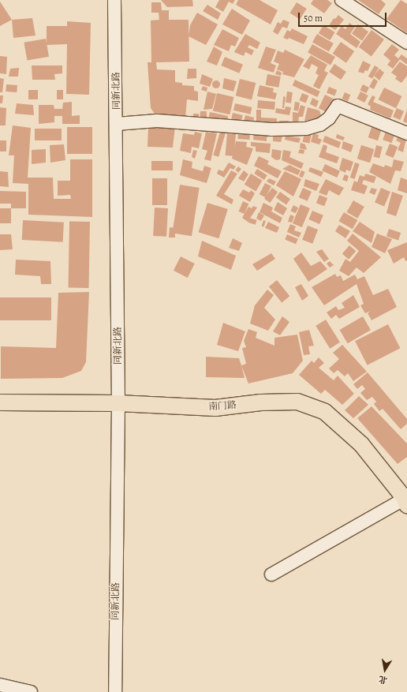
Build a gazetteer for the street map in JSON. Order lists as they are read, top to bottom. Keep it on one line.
{"streets":{"main road":["南门路"],"street":["同新北路"]},"crossings":[["同新北路","南门路"]],"scale_bar":"50 m","north":"bottom"}
